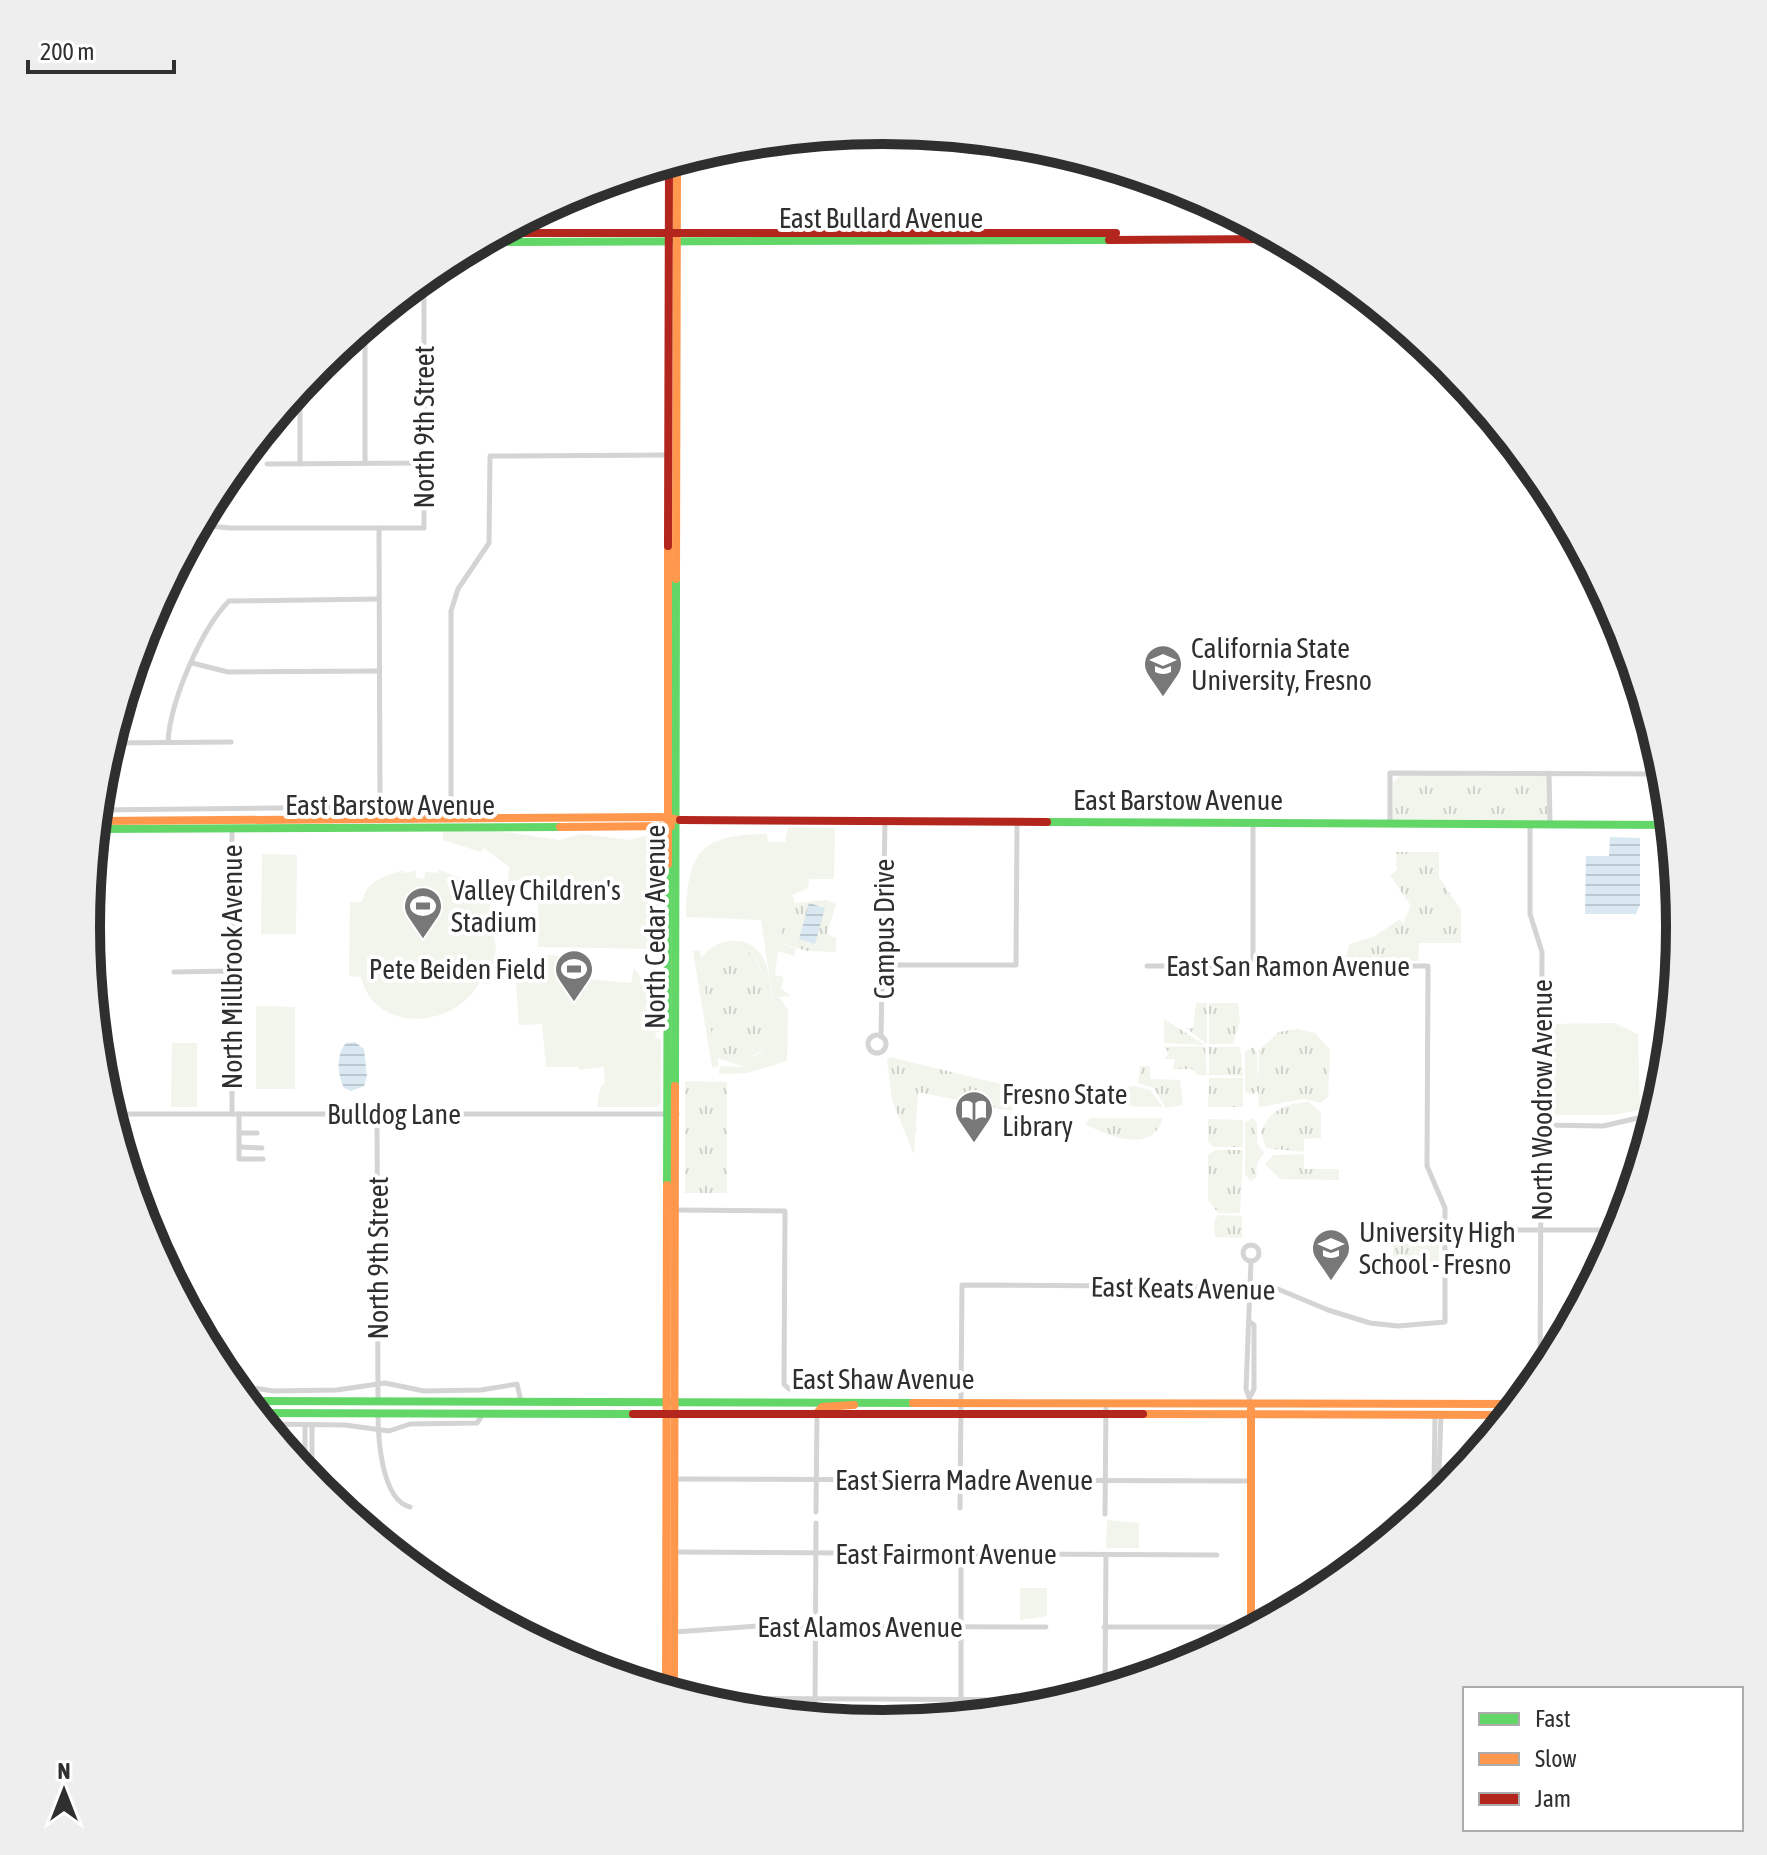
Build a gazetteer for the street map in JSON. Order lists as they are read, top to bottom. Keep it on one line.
{"streets":{"main road":["East Bullard Avenue","East Barstow Avenue","North Cedar Avenue","East Shaw Avenue"],"street":["North 9th Street","Campus Drive","East San Ramon Avenue","North Millbrook Avenue","North Woodrow Avenue","Bulldog Lane","East Keats Avenue","East Sierra Madre Avenue","East Fairmont Avenue","East Alamos Avenue"]},"crossings":[["East Bullard Avenue","North Cedar Avenue"],["North 9th Street","Bulldog Lane"],["North 9th Street","East Shaw Avenue"],["East Barstow Avenue","North Cedar Avenue"],["East Barstow Avenue","Campus Drive"],["East Barstow Avenue","North Millbrook Avenue"],["East Barstow Avenue","North Woodrow Avenue"],["North Cedar Avenue","Bulldog Lane"],["North Cedar Avenue","East Shaw Avenue"],["North Cedar Avenue","East Sierra Madre Avenue"],["North Cedar Avenue","East Fairmont Avenue"],["East San Ramon Avenue","East Keats Avenue"],["North Millbrook Avenue","Bulldog Lane"],["East Keats Avenue","East Shaw Avenue"]],"places":{"school or university":["California State University, Fresno","University High School - Fresno"],"sports":["Valley Children's Stadium","Pete Beiden Field"],"library":["Fresno State Library"]},"legend":["Fast","Slow","Jam"],"scale_bar":"200 m","north":"top"}
